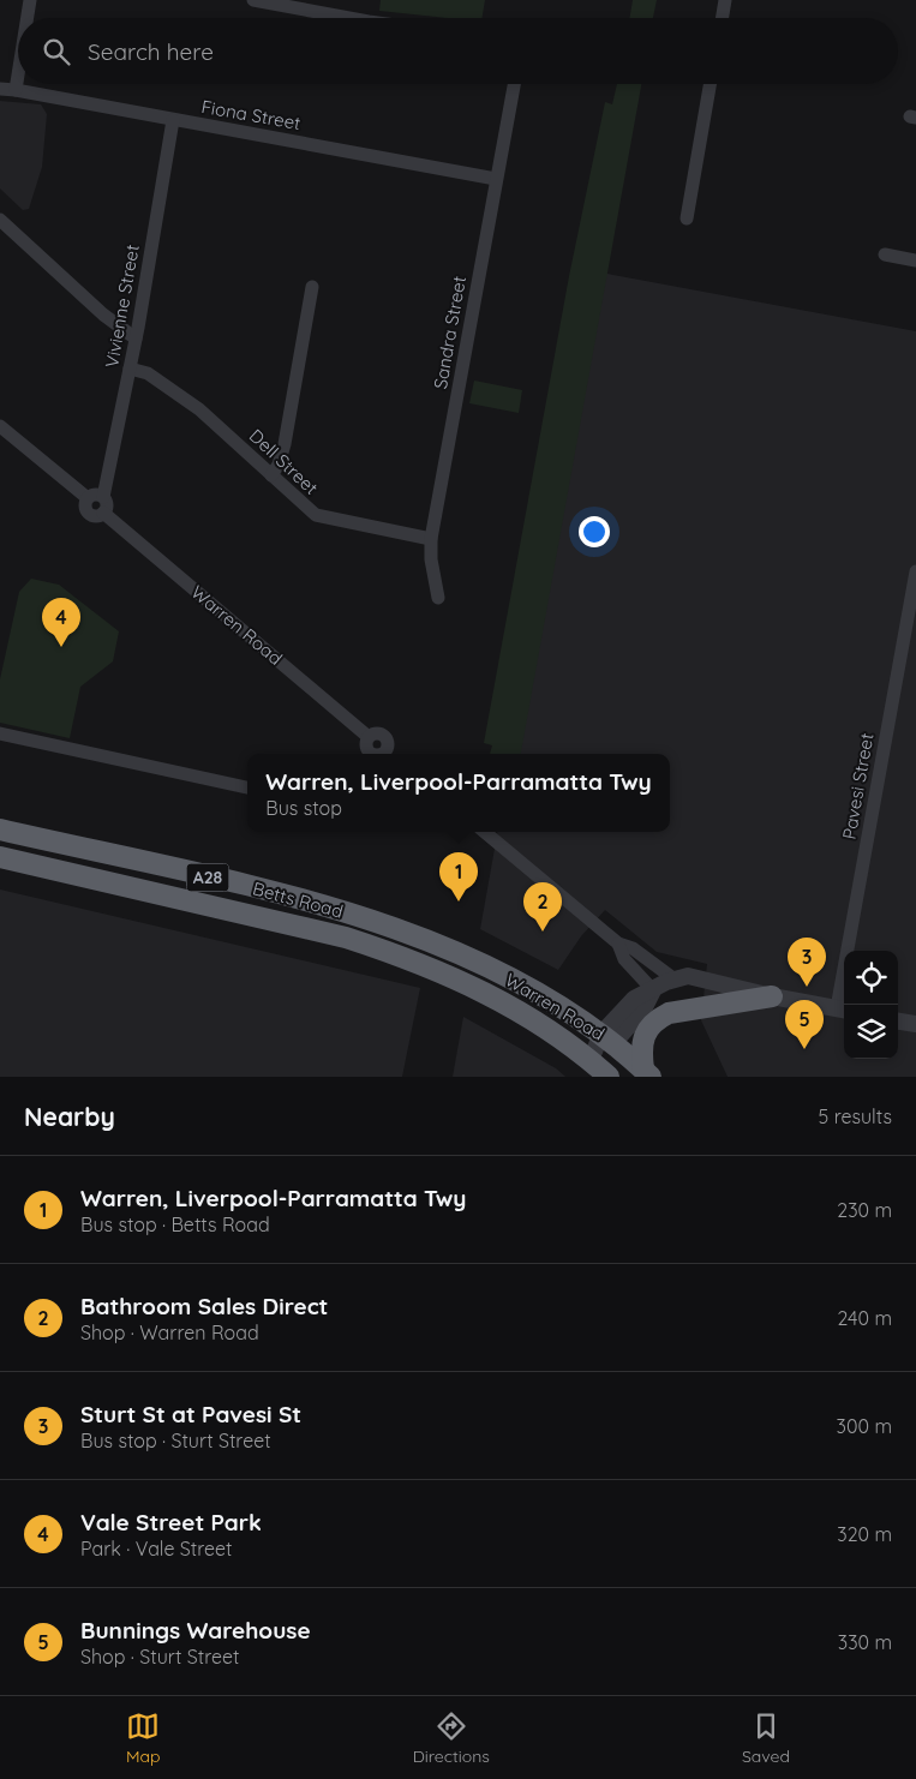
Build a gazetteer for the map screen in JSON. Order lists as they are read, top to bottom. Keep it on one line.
{"streets":{"highway":["Warren Road","A28","Betts Road"],"street":["Fiona Street","Vivienne Street","Sandra Street","Dell Street","Pavesi Street"]},"crossings":[["Fiona Street","Vivienne Street"],["Fiona Street","Sandra Street"],["Vivienne Street","Dell Street"],["Vivienne Street","Warren Road"],["Sandra Street","Dell Street"],["Warren Road","Betts Road"]],"page":{"search":"Search here","pins":["4","1","2","3","5"],"popup":["Warren, Liverpool-Parramatta Twy","Bus stop"],"heading":["Nearby","5 results"],"list":[{"mark":"1","name":"Warren, Liverpool-Parramatta Twy","note":"Bus stop · Betts Road","value":"230 m"},{"mark":"2","name":"Bathroom Sales Direct","note":"Shop · Warren Road","value":"240 m"},{"mark":"3","name":"Sturt St at Pavesi St","note":"Bus stop · Sturt Street","value":"300 m"},{"mark":"4","name":"Vale Street Park","note":"Park · Vale Street","value":"320 m"},{"mark":"5","name":"Bunnings Warehouse","note":"Shop · Sturt Street","value":"330 m"}],"nav":["Map","Directions","Saved"]}}
